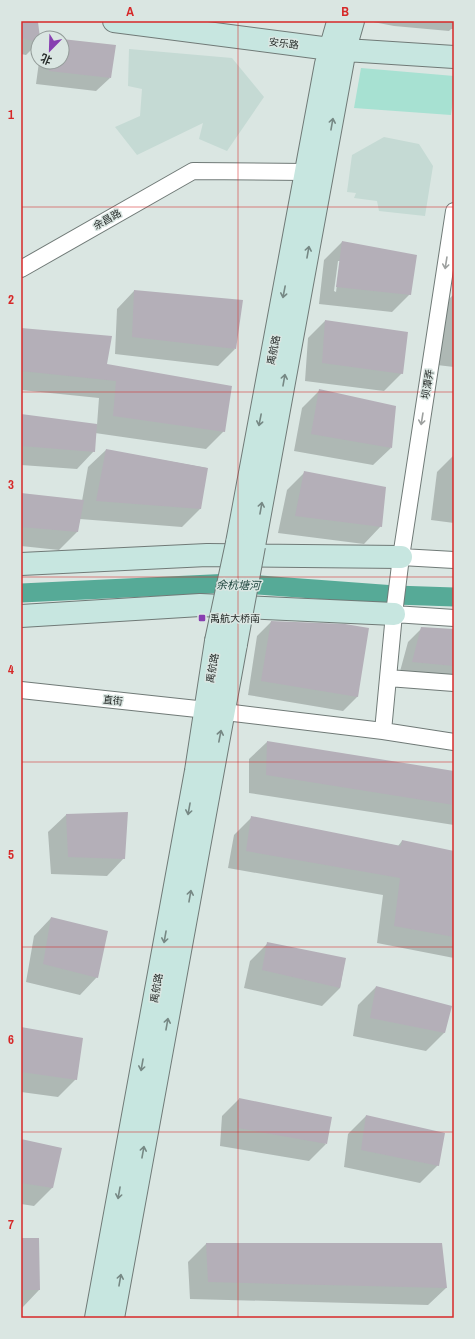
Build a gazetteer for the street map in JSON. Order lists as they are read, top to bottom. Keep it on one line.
{"streets":{"main road":["安乐路","禹航路"],"street":["余昌路","坝潭弄","直街"]},"crossings":[["安乐路","禹航路"],["余昌路","禹航路"],["禹航路","直街"],["坝潭弄","直街"]],"one_way":["坝潭弄"],"water":["余杭塘河"],"places":{"transit":["禹航大桥南"]},"north":"bottom left","grid":{"columns":["A","B"],"rows":["1","2","3","4","5","6","7"]}}
